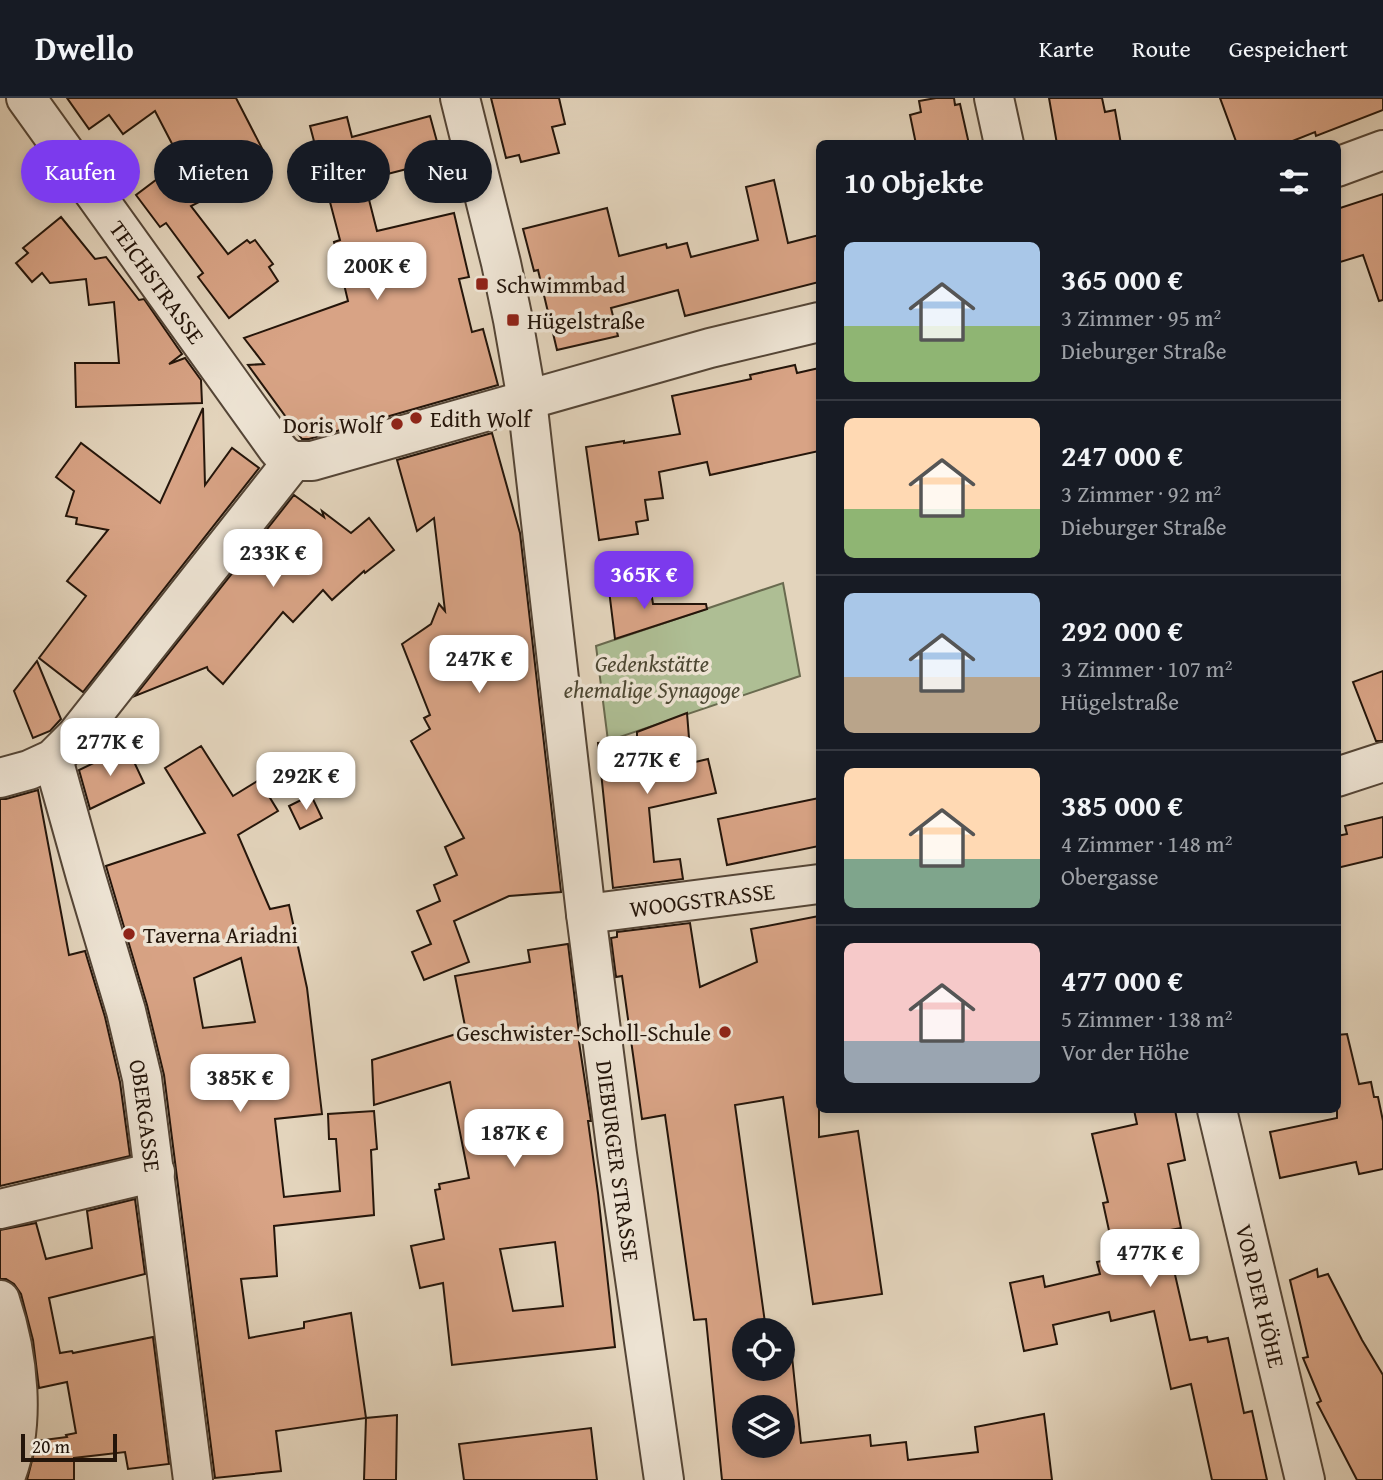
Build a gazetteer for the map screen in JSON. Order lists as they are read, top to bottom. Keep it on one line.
{"streets":{"street":["TEICHSTRASSE","WOOGSTRASSE","OBERGASSE","DIEBURGER STRASSE","VOR DER HÖHE"]},"crossings":[["WOOGSTRASSE","DIEBURGER STRASSE"]],"parks":["Gedenkstätte ehemalige Synagoge"],"places":{"transit":["Schwimmbad","Hügelstraße"],"other":["Edith Wolf","Doris Wolf","Taverna Ariadni","Geschwister-Scholl-Schule"]},"scale_bar":"20 m","page":{"header":"Dwello","nav":["Karte","Route","Gespeichert"],"chip":["Kaufen","Mieten","Filter","Neu"],"heading":"10 Objekte","list":[{"name":"365 000 €","note":"3 Zimmer · 95 m² · Dieburger Straße"},{"name":"247 000 €","note":"3 Zimmer · 92 m² · Dieburger Straße"},{"name":"292 000 €","note":"3 Zimmer · 107 m² · Hügelstraße"},{"name":"385 000 €","note":"4 Zimmer · 148 m² · Obergasse"},{"name":"477 000 €","note":"5 Zimmer · 138 m² · Vor der Höhe"}],"price":["200K €","233K €","365K €","247K €","277K €","277K €","292K €","385K €","187K €","477K €"],"scale":"20 m"}}
